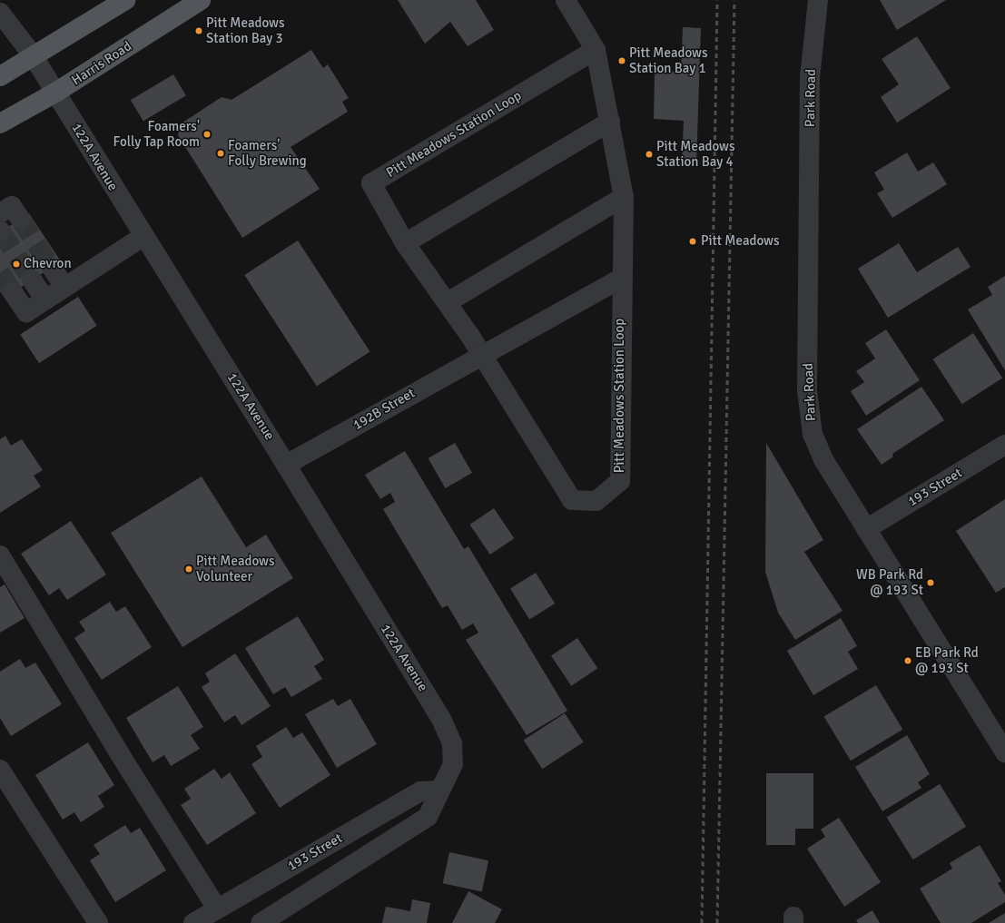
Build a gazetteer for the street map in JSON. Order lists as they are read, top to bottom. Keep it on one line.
{"streets":{"main road":["Harris Road"],"street":["Park Road","Pitt Meadows Station Loop","122A Avenue","192B Street","193 Street"]},"crossings":[["Harris Road","122A Avenue"],["Park Road","193 Street"],["Pitt Meadows Station Loop","192B Street"],["122A Avenue","192B Street"],["122A Avenue","193 Street"]],"places":["Pitt Meadows Station Bay 3","Pitt Meadows Station Bay 1","Foamers' Folly Tap Room","Foamers' Folly Brewing","Pitt Meadows Station Bay 4","Pitt Meadows","Chevron","Pitt Meadows Volunteer","WB Park Rd @ 193 St","EB Park Rd @ 193 St"]}
